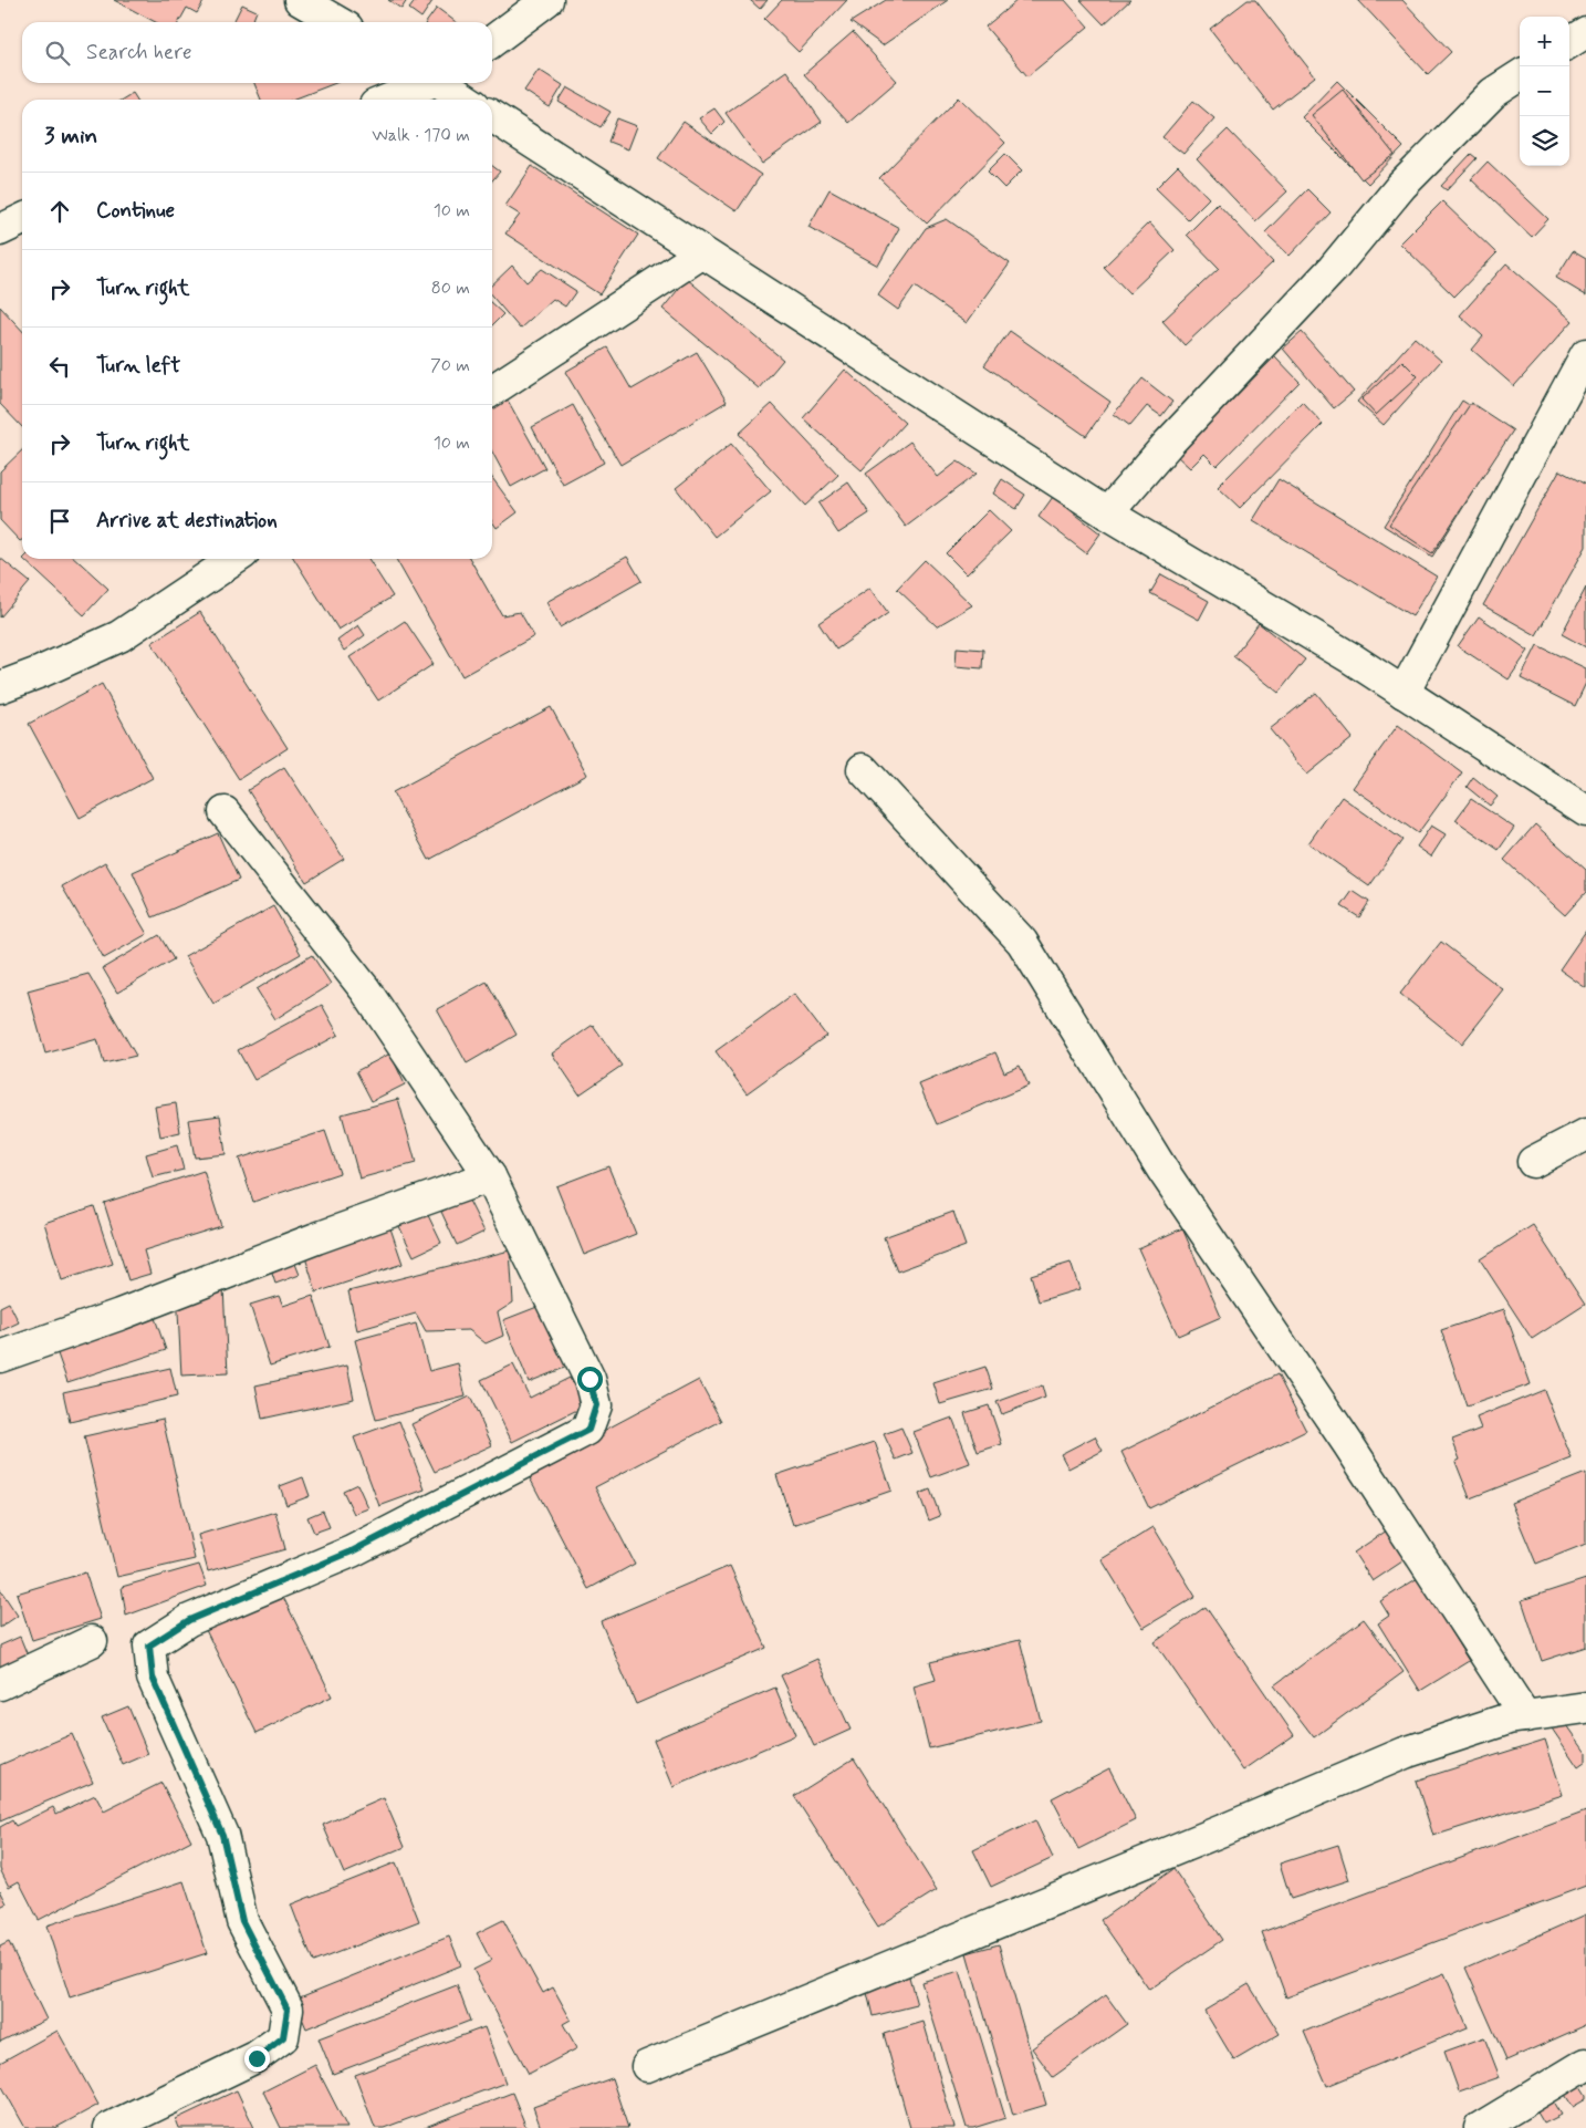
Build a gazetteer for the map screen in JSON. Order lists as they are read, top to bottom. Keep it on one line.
{"page":{"map_buttons":["+","−"],"search":"Search here","heading":["3 min","Walk · 170 m"],"list":[["Continue","10 m"],["Turn right","80 m"],["Turn left","70 m"],["Turn right","10 m"],"Arrive at destination"]}}
